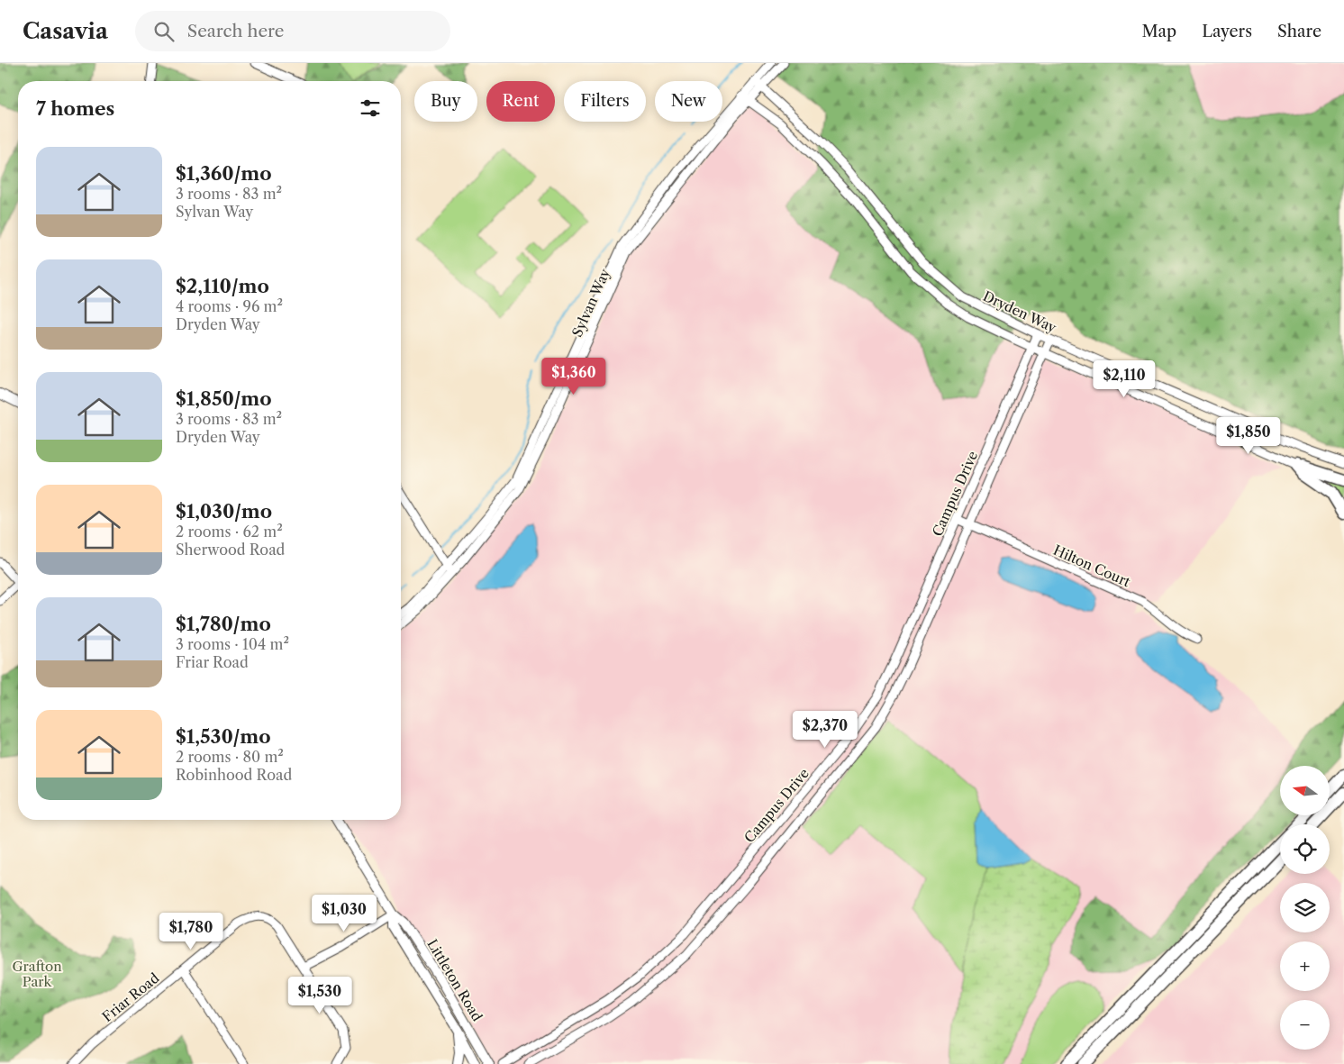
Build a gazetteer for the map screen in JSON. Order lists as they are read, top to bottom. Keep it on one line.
{"streets":{"main road":["Littleton Road"],"street":["Sylvan Way","Dryden Way","Campus Drive","Hilton Court","Friar Road"]},"crossings":[["Sylvan Way","Dryden Way"],["Dryden Way","Campus Drive"],["Campus Drive","Hilton Court"]],"parks":["Grafton Park"],"north":"left","page":{"header":"Casavia","search":"Search here","nav":["Map","Layers","Share"],"chip":["Buy","Rent","Filters","New"],"heading":"7 homes","list":[{"name":"$1,360/mo","note":"3 rooms · 83 m² · Sylvan Way"},{"name":"$2,110/mo","note":"4 rooms · 96 m² · Dryden Way"},{"name":"$1,850/mo","note":"3 rooms · 83 m² · Dryden Way"},{"name":"$1,030/mo","note":"2 rooms · 62 m² · Sherwood Road"},{"name":"$1,780/mo","note":"3 rooms · 104 m² · Friar Road"},{"name":"$1,530/mo","note":"2 rooms · 80 m² · Robinhood Road"}],"price":["$1,360","$2,110","$1,850","$2,370","$1,030","$1,780","$1,530"],"map_buttons":["+","−"]}}
